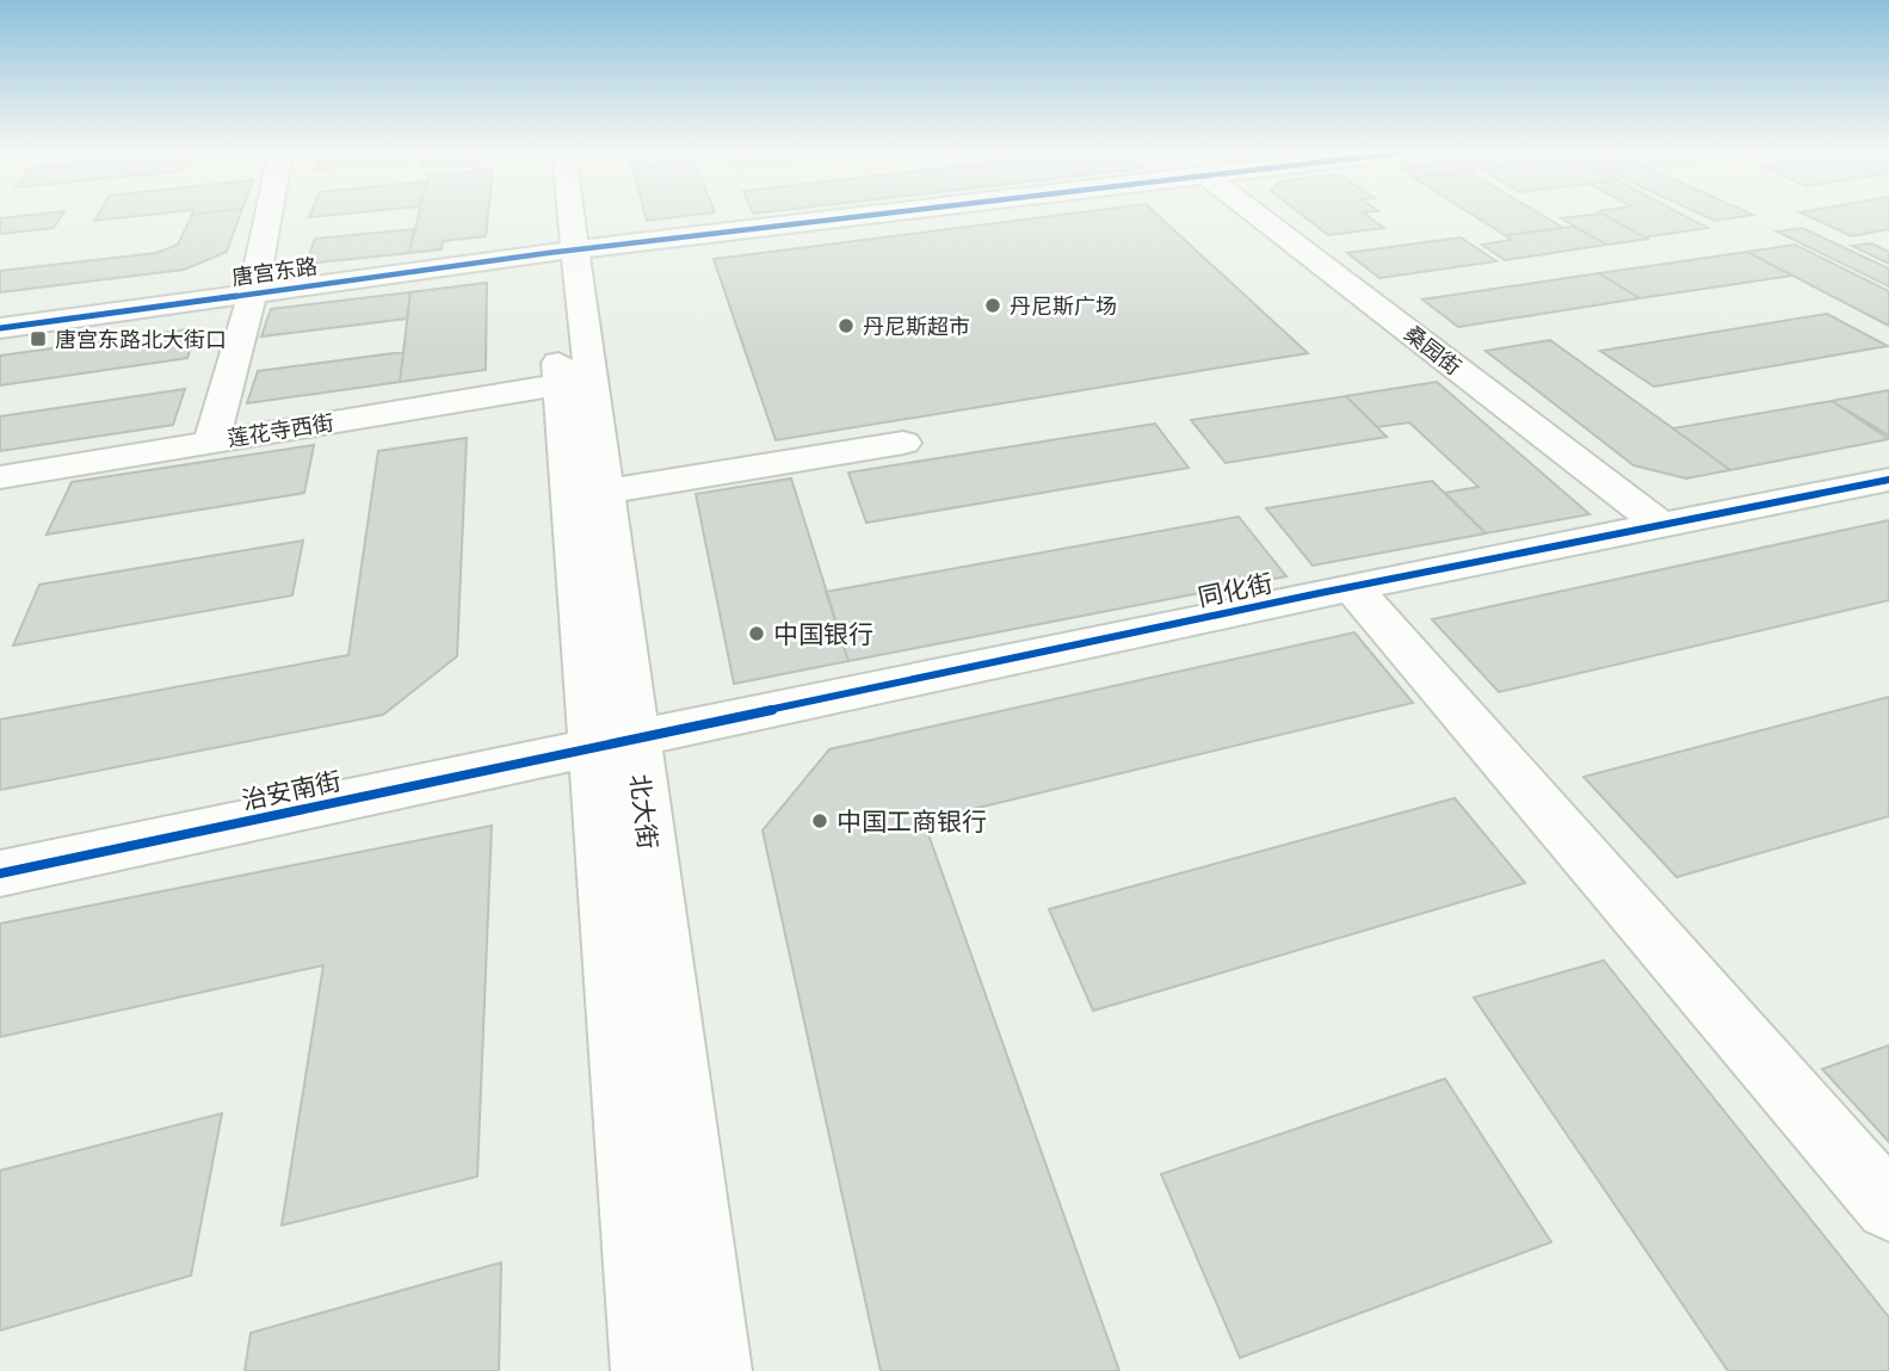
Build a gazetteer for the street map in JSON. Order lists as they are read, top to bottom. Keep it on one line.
{"streets":{"street":["唐宫东路","桑园街","莲花寺西街","同化街","治安南街","北大街"]},"crossings":[["唐宫东路","北大街"],["桑园街","同化街"],["莲花寺西街","北大街"],["同化街","治安南街"],["同化街","北大街"],["治安南街","北大街"]],"places":{"other":["丹尼斯广场","丹尼斯超市","中国银行","中国工商银行"],"transit":["唐宫东路北大街口"]}}
